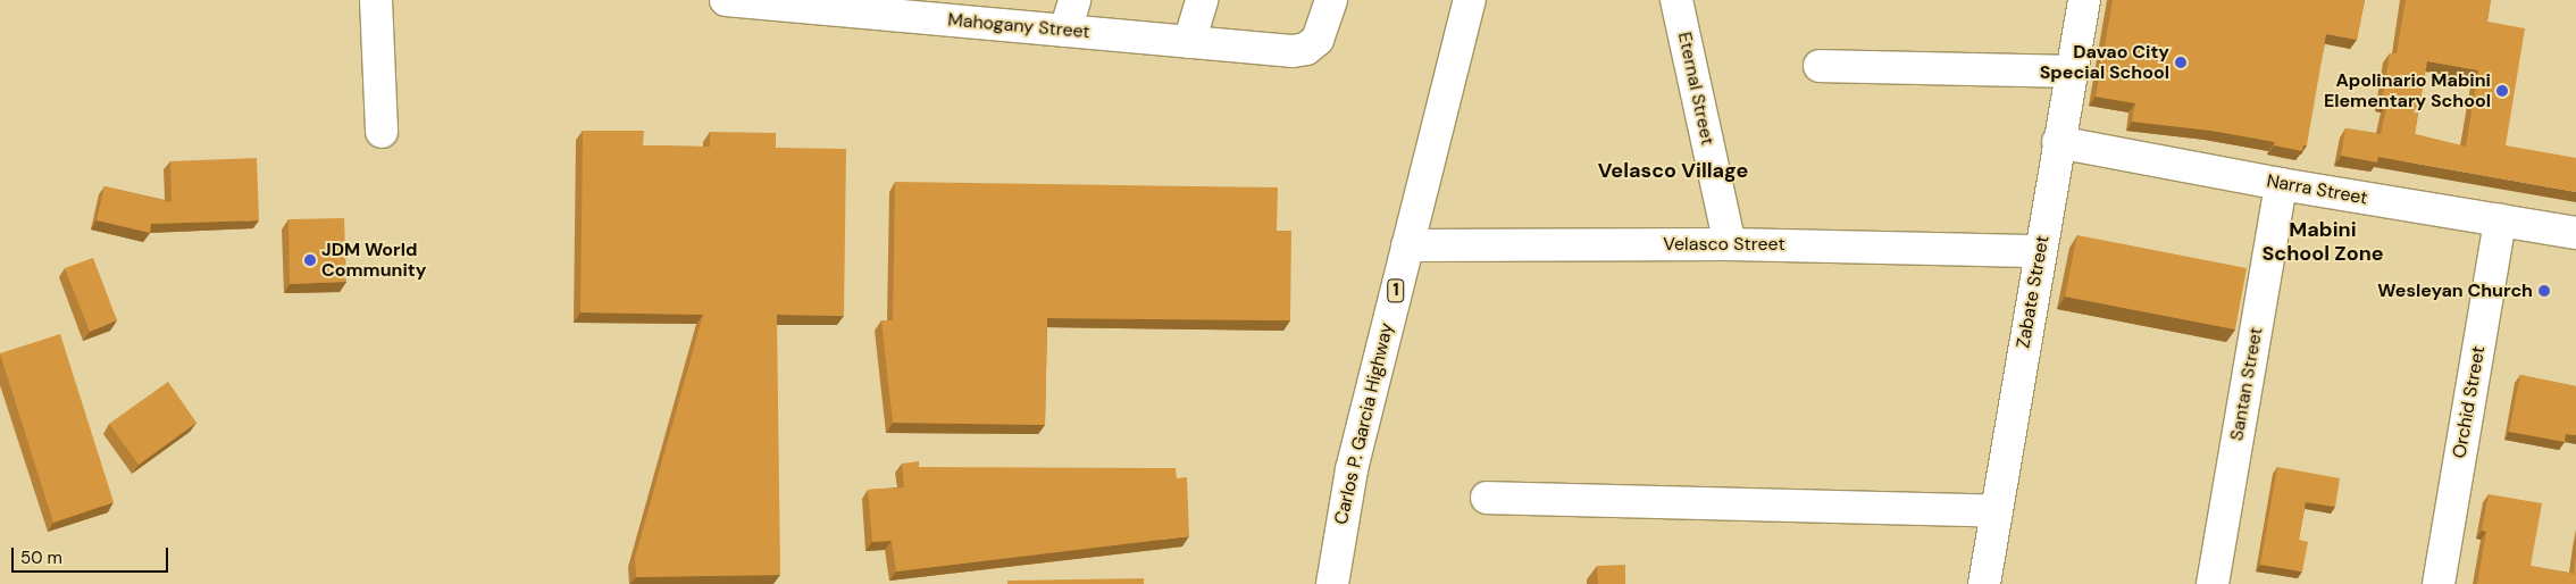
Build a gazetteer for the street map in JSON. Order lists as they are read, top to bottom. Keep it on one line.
{"streets":{"main road":["Mahogany Street","Eternal Street","Narra Street","Velasco Street","1","Zabate Street","Santan Street","Orchid Street","Carlos P. Garcia Highway"]},"crossings":[["Eternal Street","Velasco Street"],["Narra Street","Zabate Street"],["Narra Street","Santan Street"],["Narra Street","Orchid Street"],["Velasco Street","Zabate Street"],["Velasco Street","Carlos P. Garcia Highway"]],"districts":["Velasco Village","Mabini School Zone"],"places":["Davao City Special School","Apolinario Mabini Elementary School","JDM World Community","Wesleyan Church"],"scale_bar":"50 m"}
